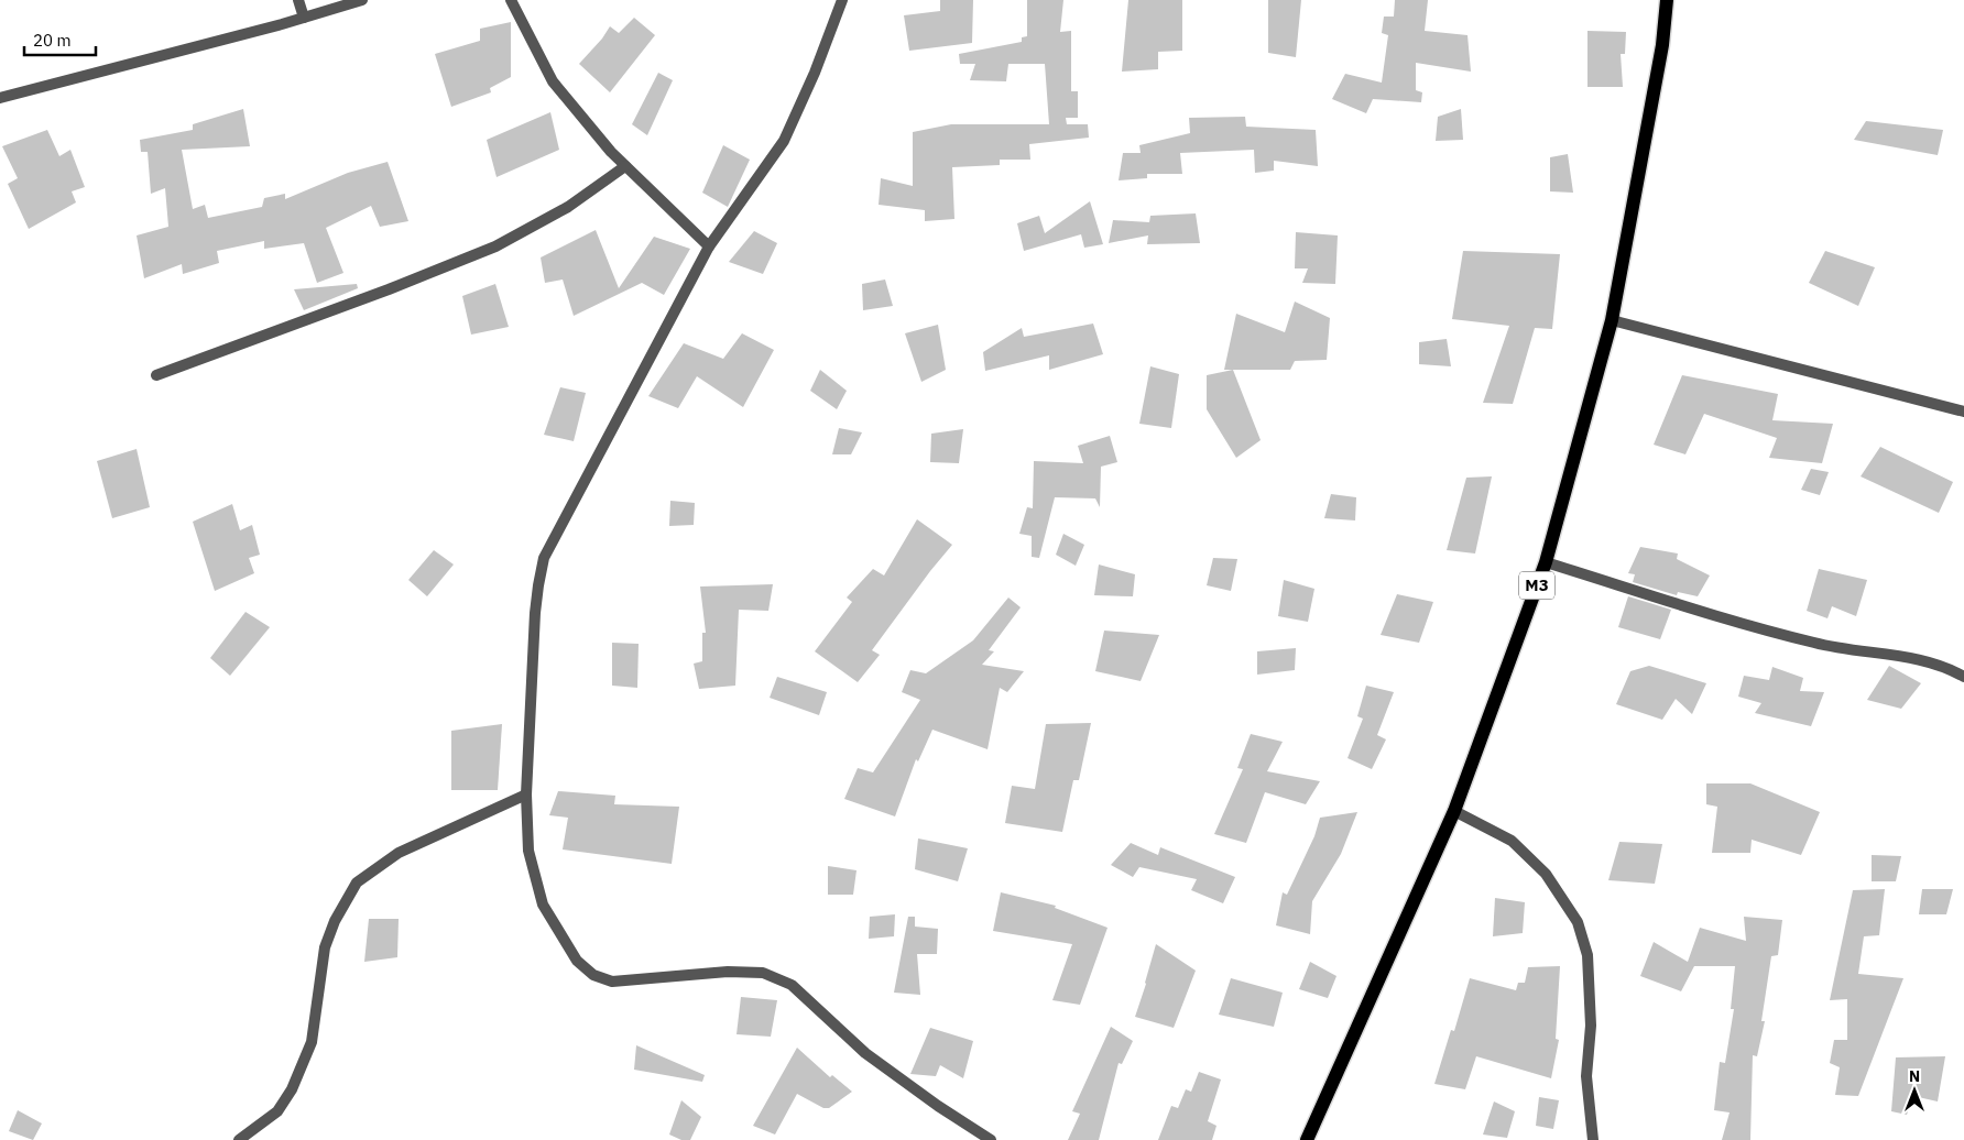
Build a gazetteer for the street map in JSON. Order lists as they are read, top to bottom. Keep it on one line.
{"streets":{"main road":["M3"]},"scale_bar":"20 m","north":"top"}
